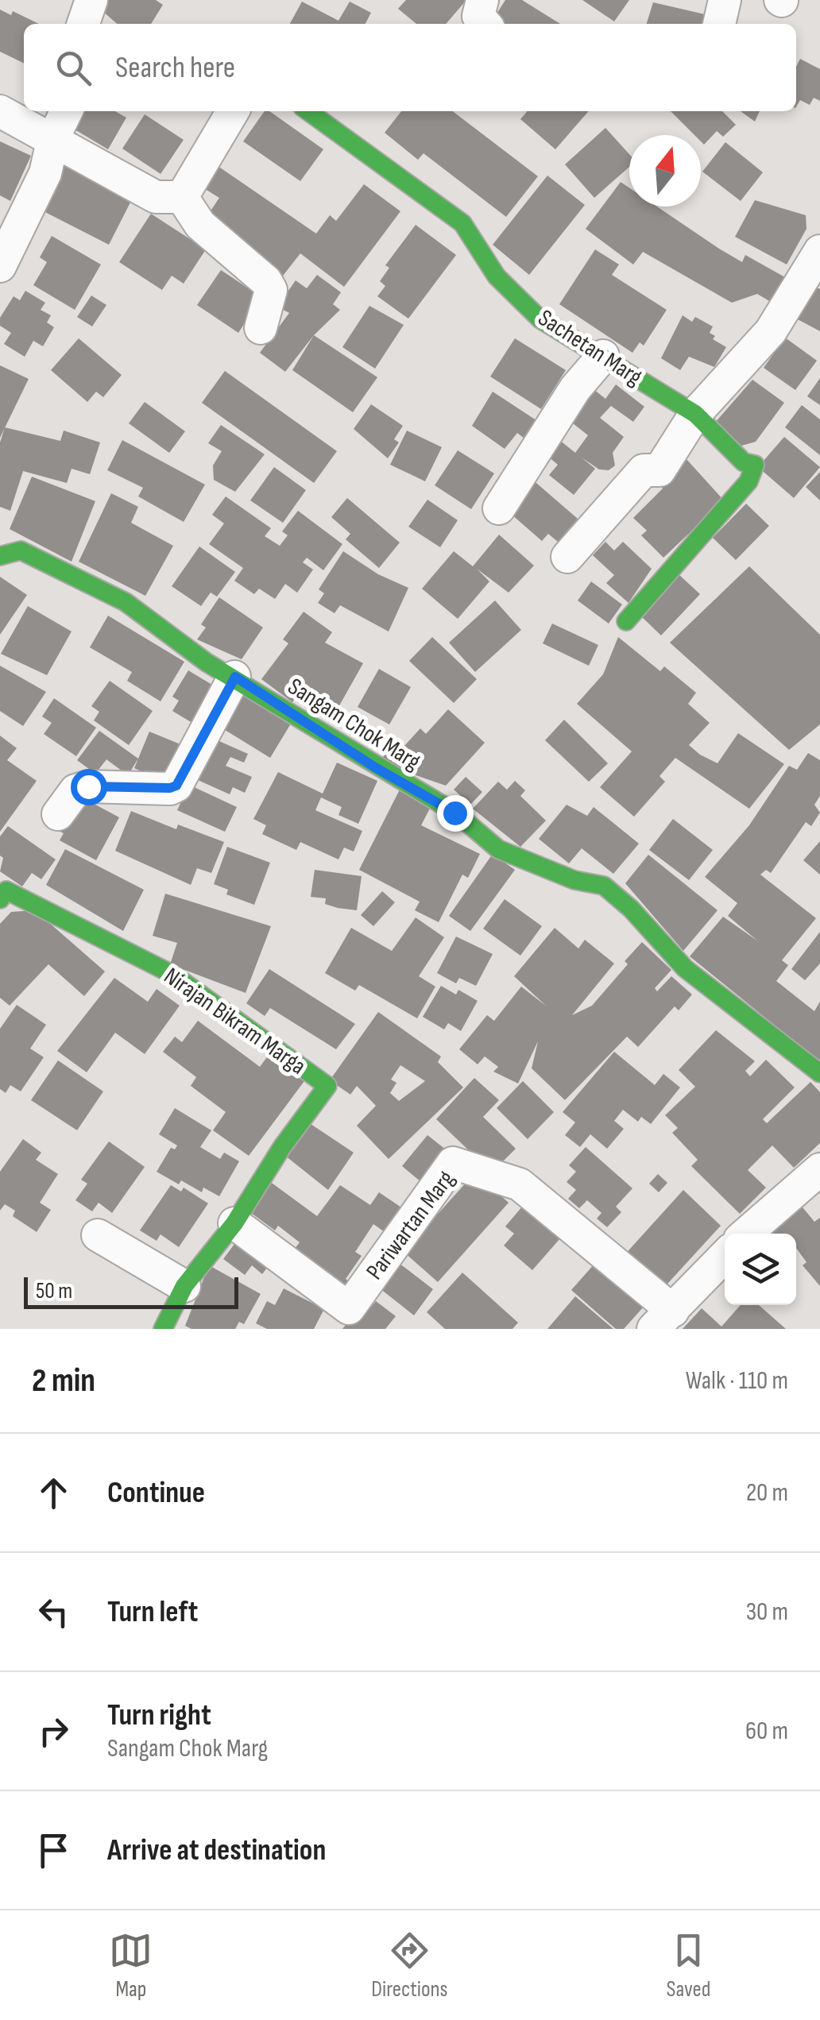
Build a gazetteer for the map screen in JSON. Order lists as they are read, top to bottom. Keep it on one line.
{"streets":{"street":["Sachetan Marg","Sangam Chok Marg","Nirajan Bikram Marga","Pariwartan Marg"]},"crossings":[["Nirajan Bikram Marga","Pariwartan Marg"]],"scale_bar":"50 m","north":"top","page":{"search":"Search here","scale":"50 m","heading":["2 min","Walk · 110 m"],"list":[["Continue","20 m"],["Turn left","30 m"],["Turn right","Sangam Chok Marg","60 m"],"Arrive at destination"],"nav":["Map","Directions","Saved"]}}
